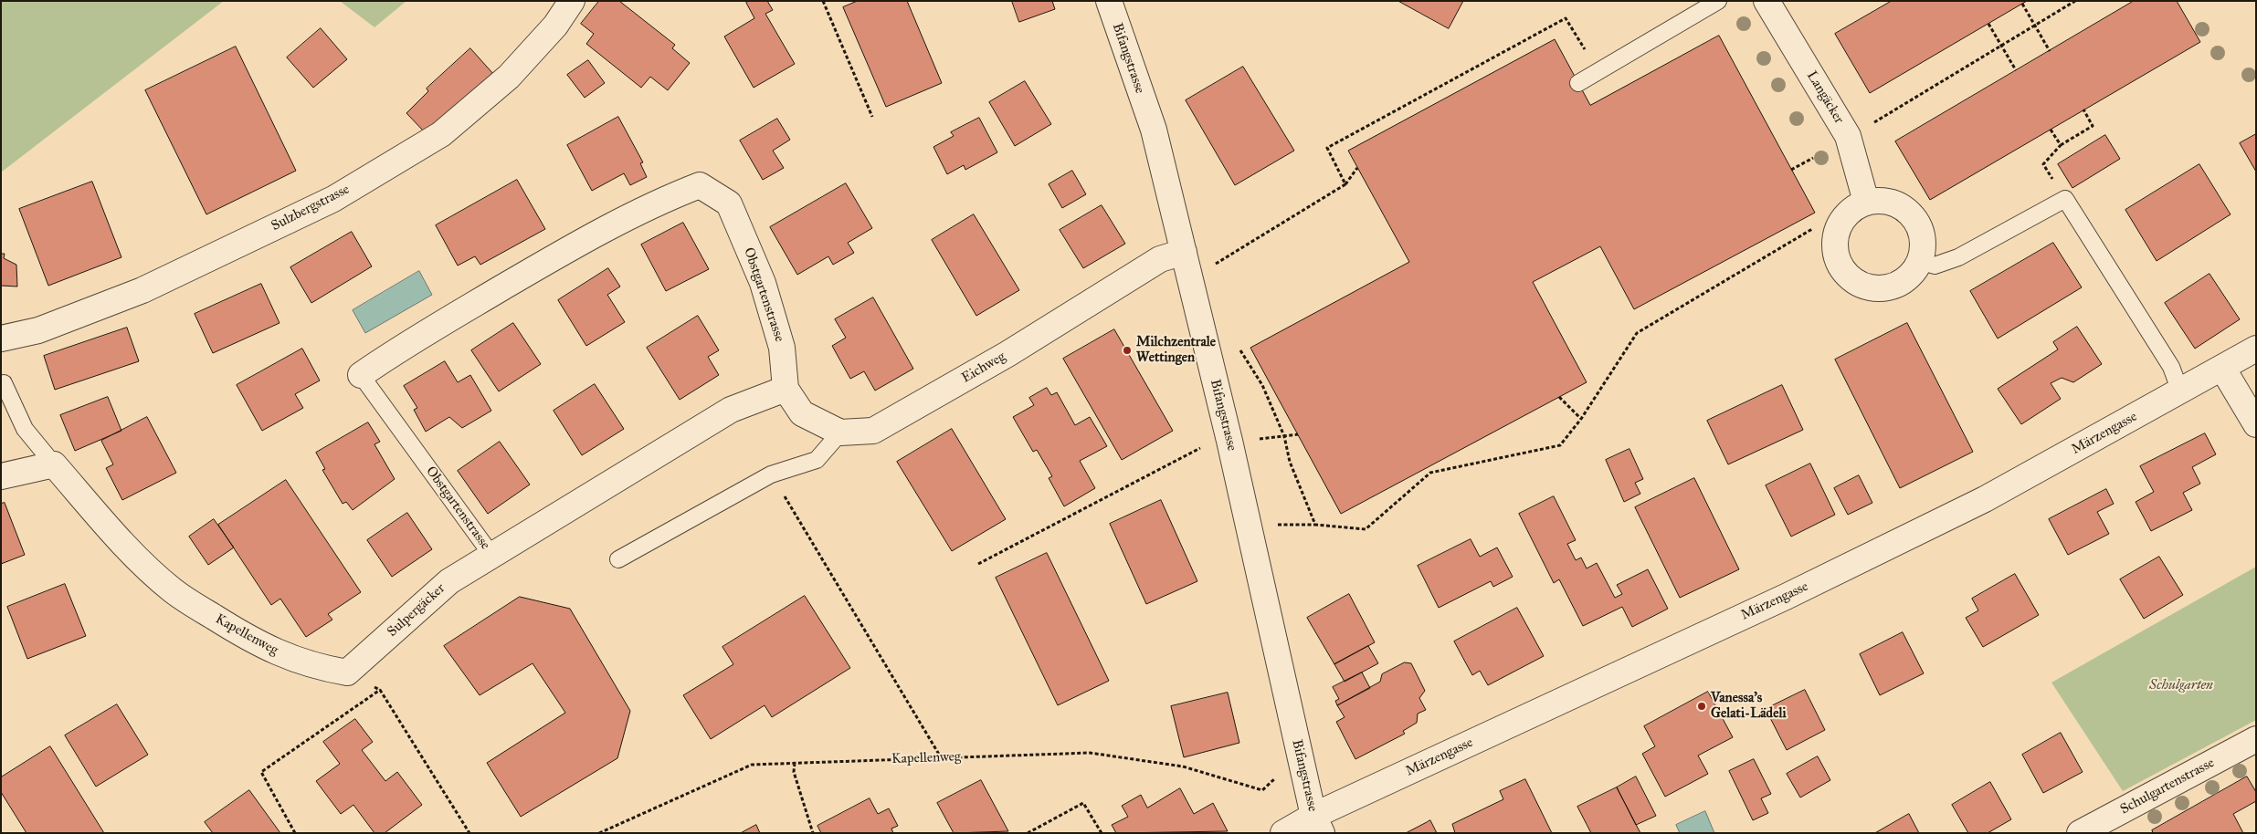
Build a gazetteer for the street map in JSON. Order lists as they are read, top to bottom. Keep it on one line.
{"streets":{"street":["Bifangstrasse","Langäcker","Sulzbergstrasse","Obstgartenstrasse","Eichweg","Märzengasse","Sulpergäcker","Kapellenweg","Schulgartenstrasse"]},"crossings":[["Bifangstrasse","Eichweg"],["Bifangstrasse","Märzengasse"],["Obstgartenstrasse","Eichweg"],["Obstgartenstrasse","Sulpergäcker"],["Sulpergäcker","Kapellenweg"]],"parks":["Schulgarten"],"places":["Milchzentrale Wettingen","Vanessa's Gelati-Lädeli"]}
